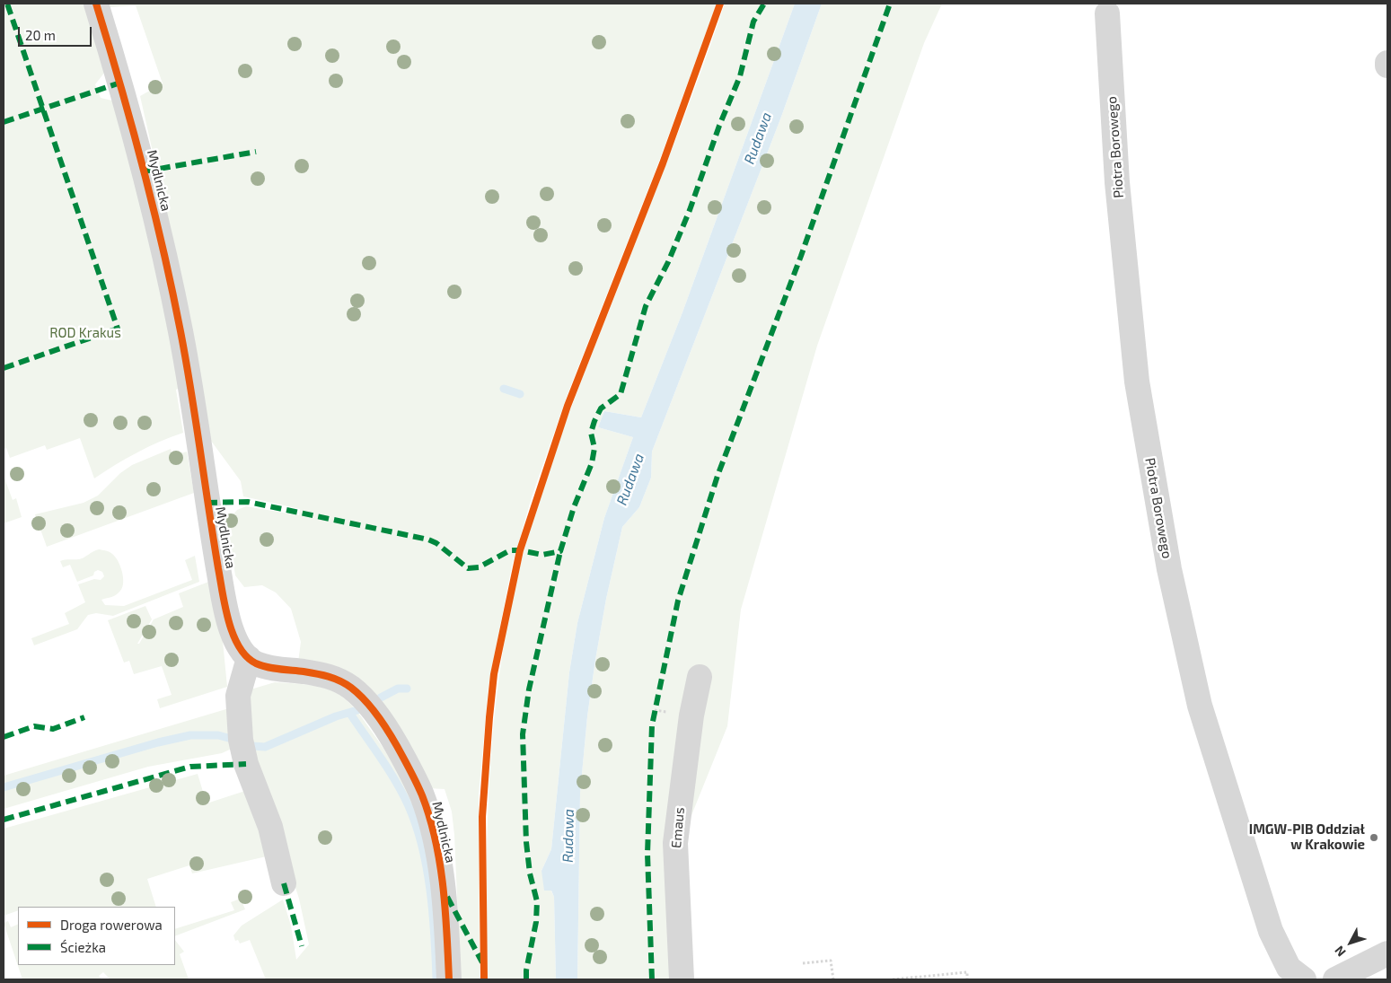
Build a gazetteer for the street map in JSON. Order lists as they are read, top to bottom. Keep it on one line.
{"streets":{"street":["Piotra Borowego","Mydlnicka","Emaus"]},"water":["Rudawa"],"parks":["ROD Krakus"],"places":["IMGW-PIB Oddział w Krakowie"],"legend":["Droga rowerowa","Ścieżka"],"scale_bar":"20 m","north":"bottom left"}
